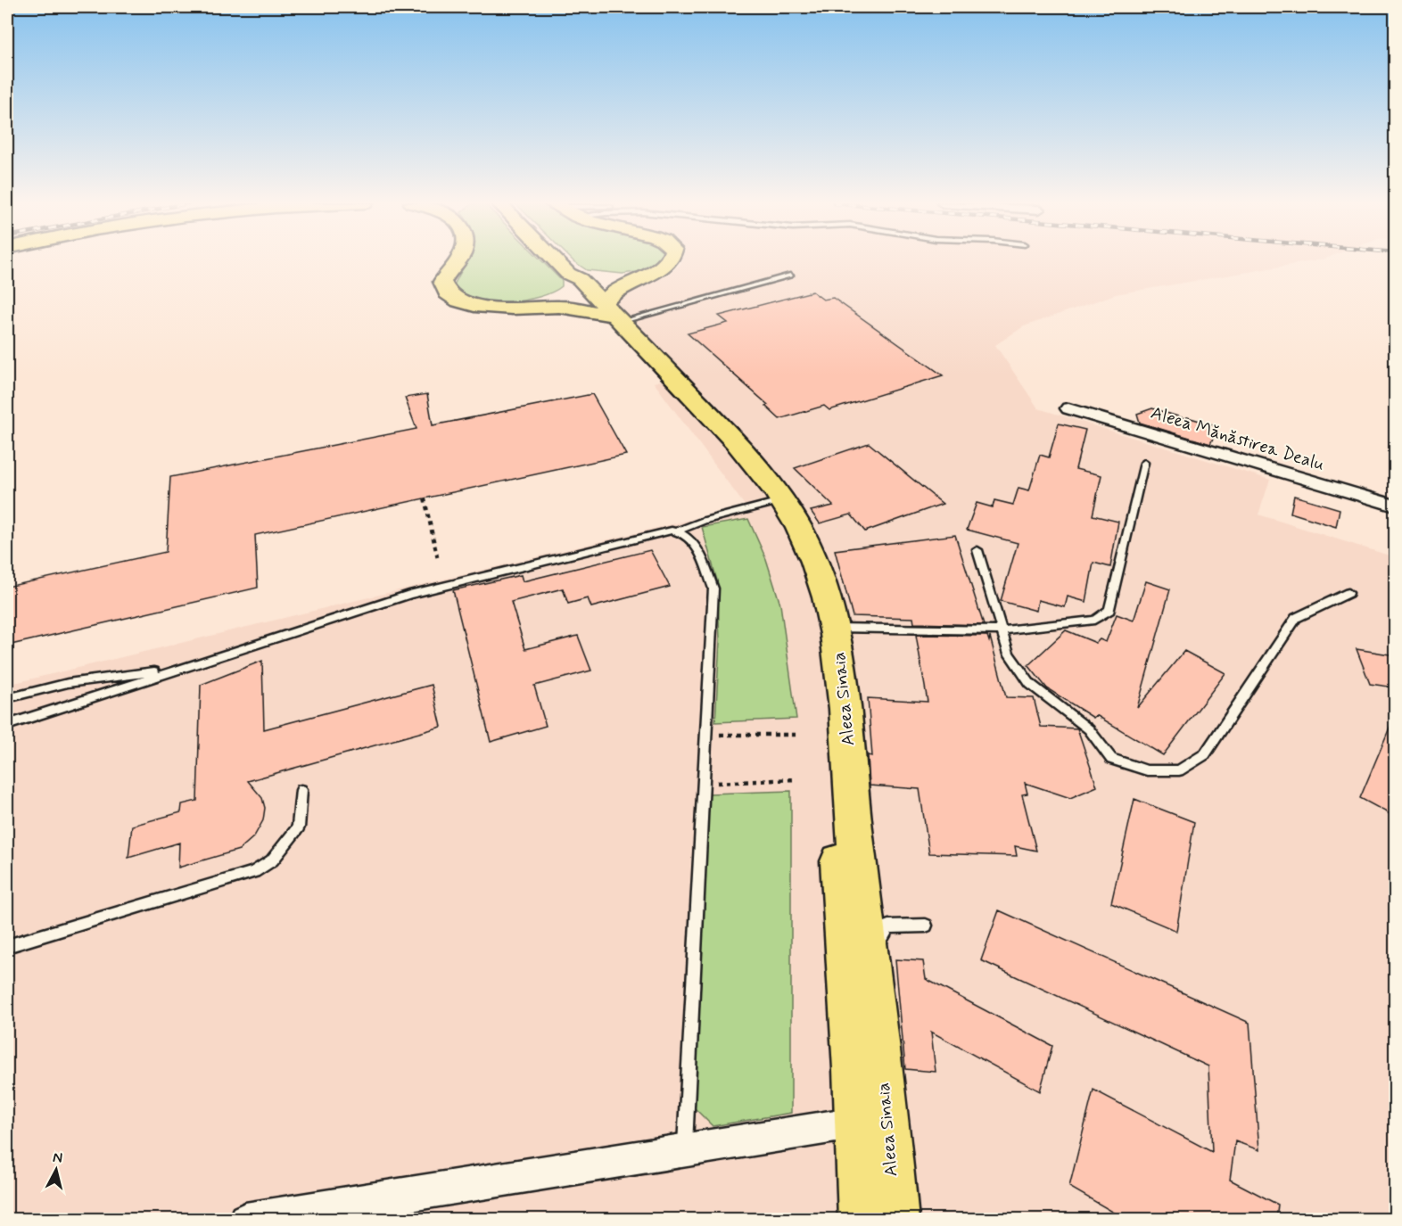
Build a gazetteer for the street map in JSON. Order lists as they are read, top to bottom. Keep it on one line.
{"streets":{"main road":["Aleea Sinaia"],"street":["Aleea Mănăstirea Dealu"]},"north":"top"}
